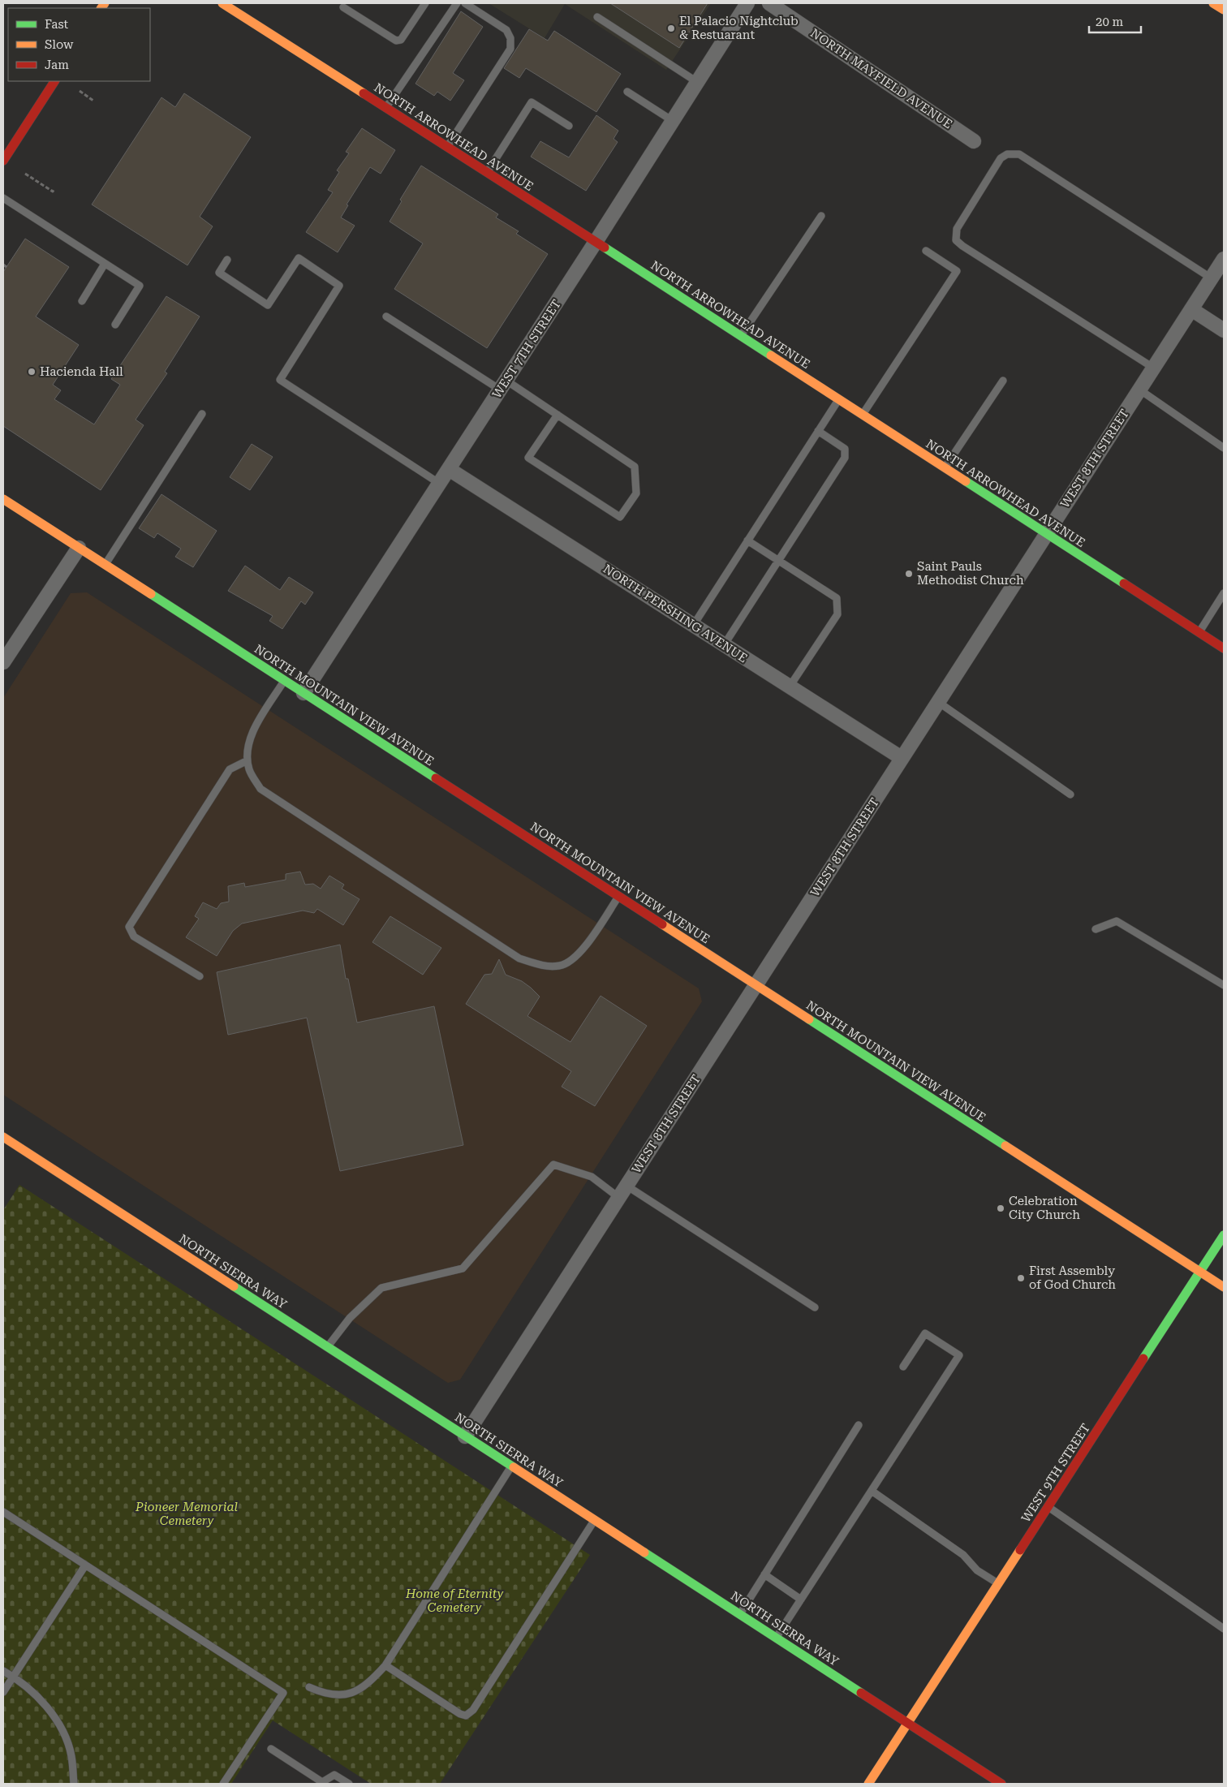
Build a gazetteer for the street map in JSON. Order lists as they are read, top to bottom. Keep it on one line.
{"streets":{"street":["NORTH MAYFIELD AVENUE","NORTH ARROWHEAD AVENUE","WEST 7TH STREET","WEST 8TH STREET","NORTH PERSHING AVENUE","NORTH MOUNTAIN VIEW AVENUE","NORTH SIERRA WAY","WEST 9TH STREET"]},"crossings":[["NORTH ARROWHEAD AVENUE","WEST 7TH STREET"],["NORTH ARROWHEAD AVENUE","WEST 8TH STREET"],["WEST 7TH STREET","NORTH PERSHING AVENUE"],["WEST 7TH STREET","NORTH MOUNTAIN VIEW AVENUE"],["WEST 8TH STREET","NORTH PERSHING AVENUE"],["WEST 8TH STREET","NORTH MOUNTAIN VIEW AVENUE"],["WEST 8TH STREET","NORTH SIERRA WAY"],["NORTH MOUNTAIN VIEW AVENUE","WEST 9TH STREET"],["NORTH SIERRA WAY","WEST 9TH STREET"]],"parks":["Pioneer Memorial Cemetery","Home of Eternity Cemetery"],"places":["El Palacio Nightclub & Restuarant","Hacienda Hall","Saint Pauls Methodist Church","Celebration City Church","First Assembly of God Church"],"legend":["Fast","Slow","Jam"],"scale_bar":"20 m"}
